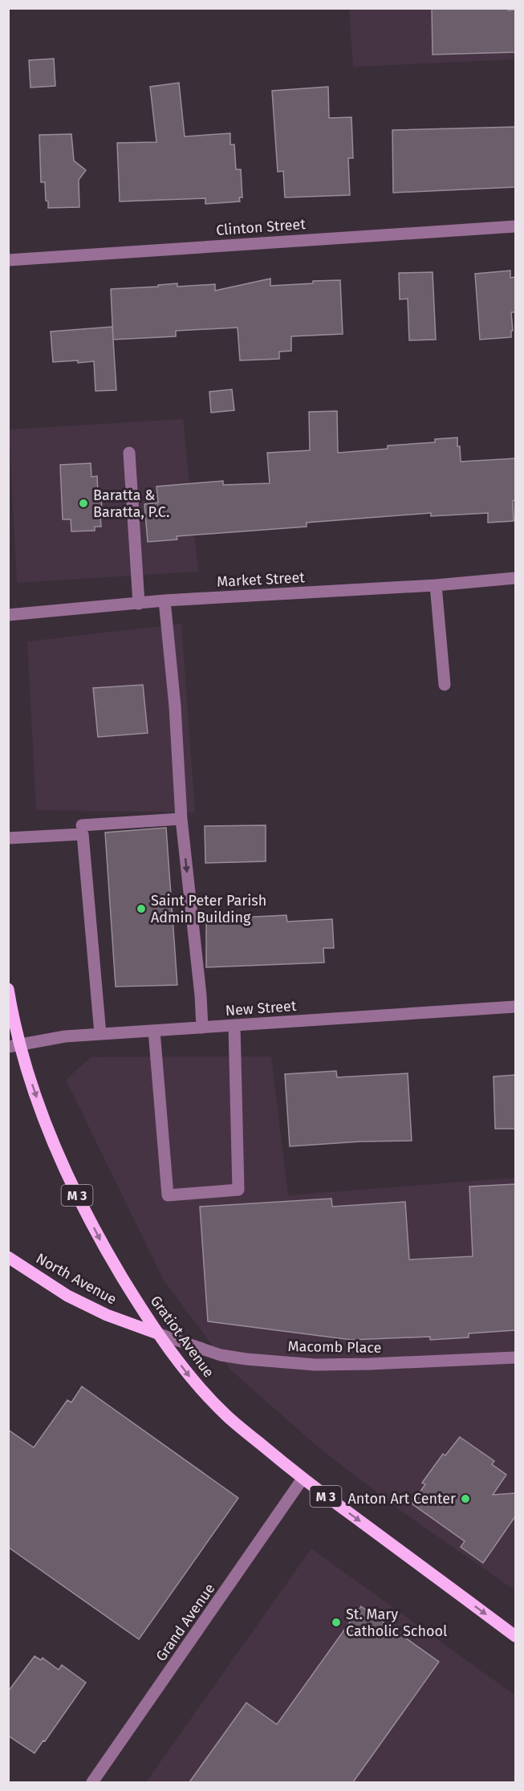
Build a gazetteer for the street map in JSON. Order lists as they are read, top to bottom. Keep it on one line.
{"streets":{"main road":["M 3","North Avenue","Gratiot Avenue"],"street":["Clinton Street","Market Street","New Street","Macomb Place","Grand Avenue"]},"crossings":[["New Street","Gratiot Avenue"],["North Avenue","Gratiot Avenue"],["North Avenue","Macomb Place"],["Gratiot Avenue","Macomb Place"],["Gratiot Avenue","Grand Avenue"]],"one_way":["Gratiot Avenue"],"places":["Baratta & Baratta, P.C.","Saint Peter Parish Admin Building","Anton Art Center","St. Mary Catholic School"]}
